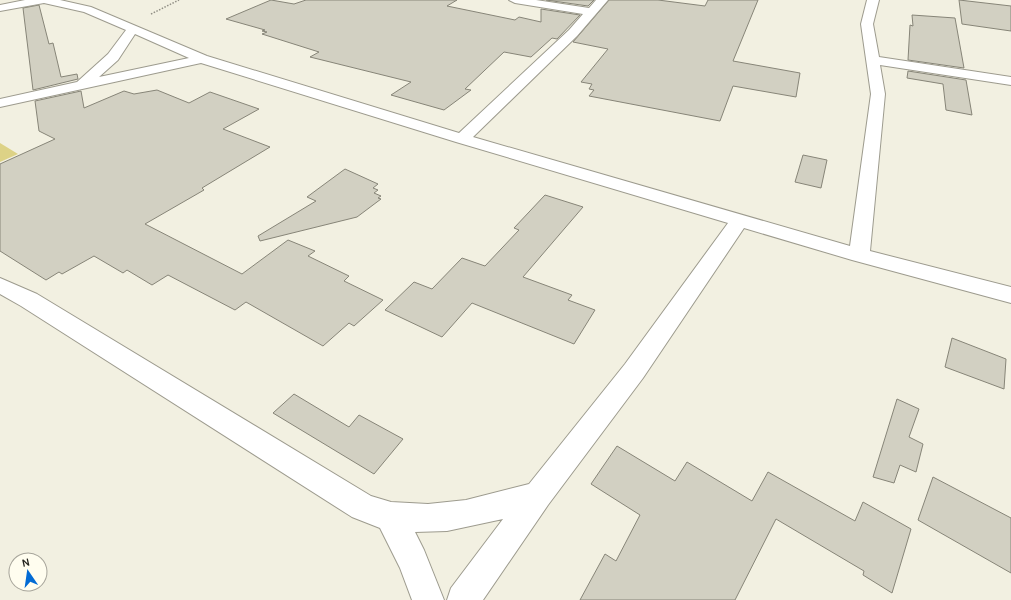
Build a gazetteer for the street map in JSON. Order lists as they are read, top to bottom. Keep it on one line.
{"north":"top"}
